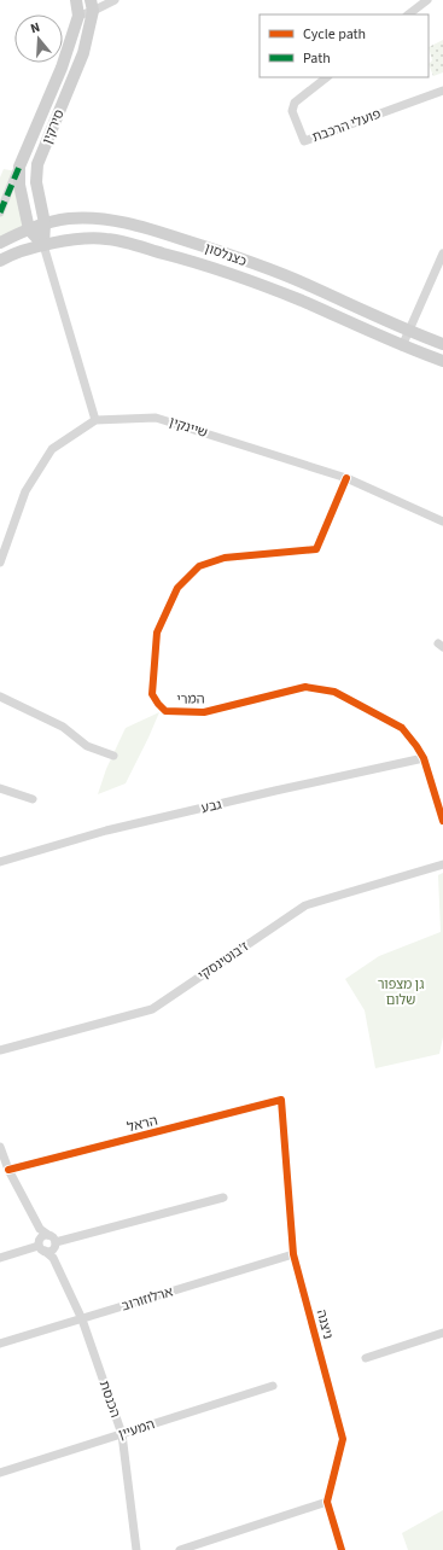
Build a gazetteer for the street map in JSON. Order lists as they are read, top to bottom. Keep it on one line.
{"streets":{"street":["פועלי הרכבת","סירקין","כצנלסון","שיינקין","המרי","גבע","ז'בוטינסקי","הראל","ארלוזורוב","ניצנה","הכנסת","המעיין"]},"crossings":[["סירקין","כצנלסון"],["סירקין","שיינקין"],["שיינקין","המרי"],["המרי","גבע"],["הראל","ניצנה"],["ארלוזורוב","ניצנה"],["ארלוזורוב","הכנסת"],["הכנסת","המעיין"]],"parks":["גן מצפור שלום"],"legend":["Cycle path","Path"],"north":"top"}
